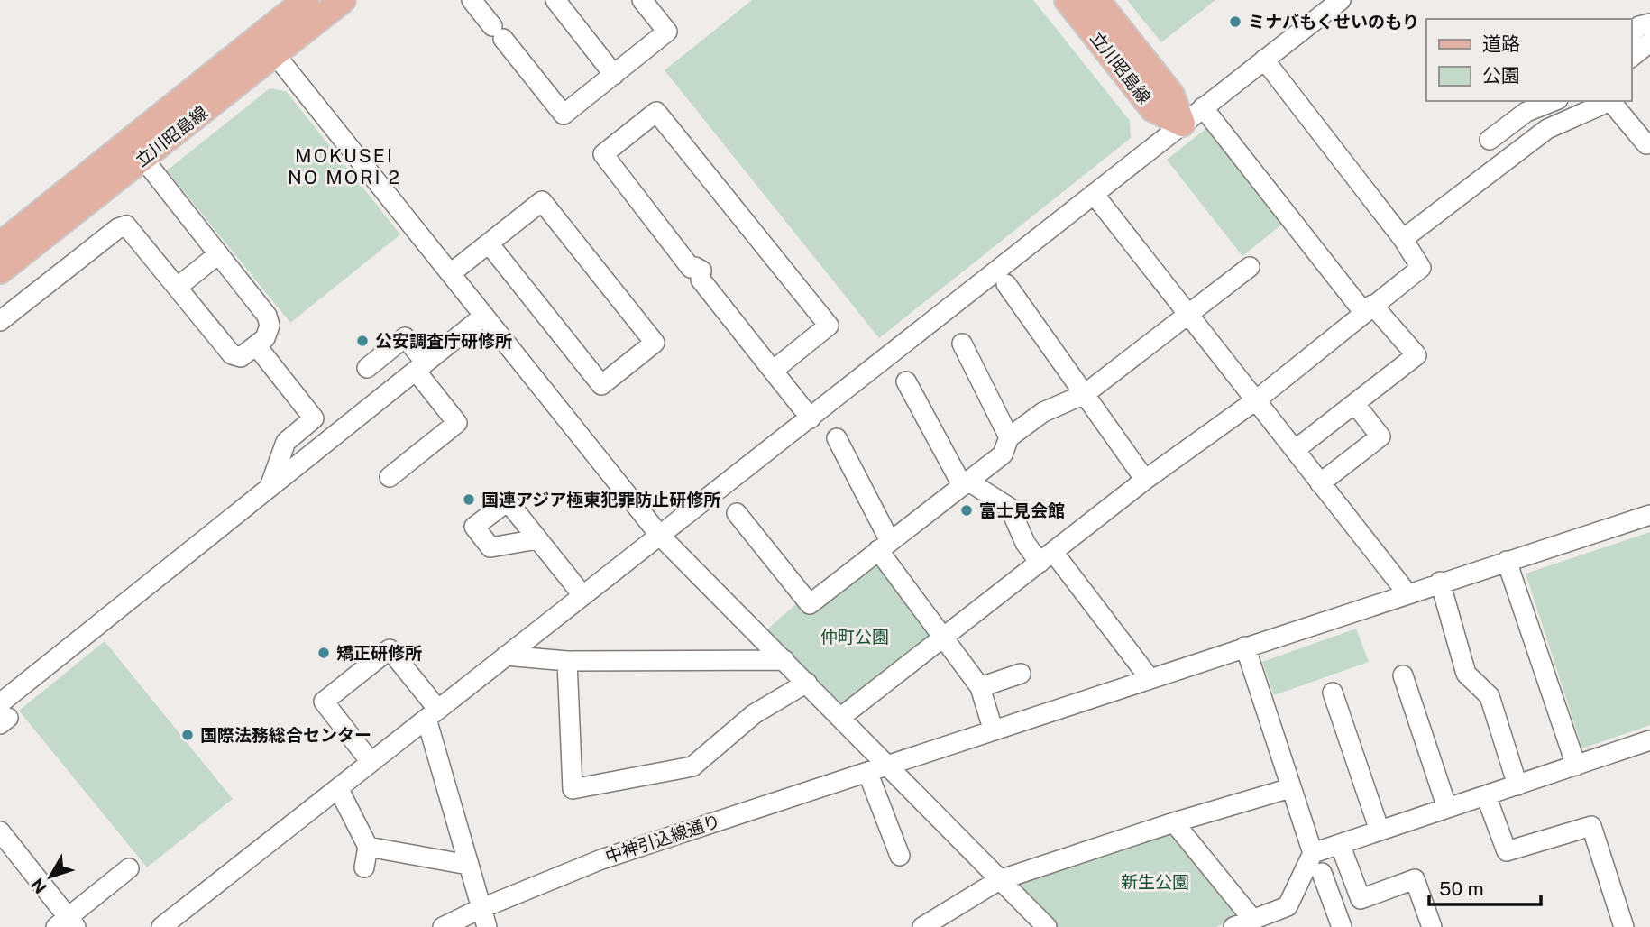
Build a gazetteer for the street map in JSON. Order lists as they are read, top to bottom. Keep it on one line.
{"streets":{"main road":["立川昭島線"],"street":["中神引込線通り"]},"districts":["MOKUSEI NO MORI 2"],"parks":["仲町公園","新生公園"],"places":["ミナバもくせいのもり","公安調査庁研修所","国連アジア極東犯罪防止研修所","富士見会館","矯正研修所","国際法務総合センター"],"legend":["道路","公園"],"scale_bar":"50 m","north":"bottom left"}
